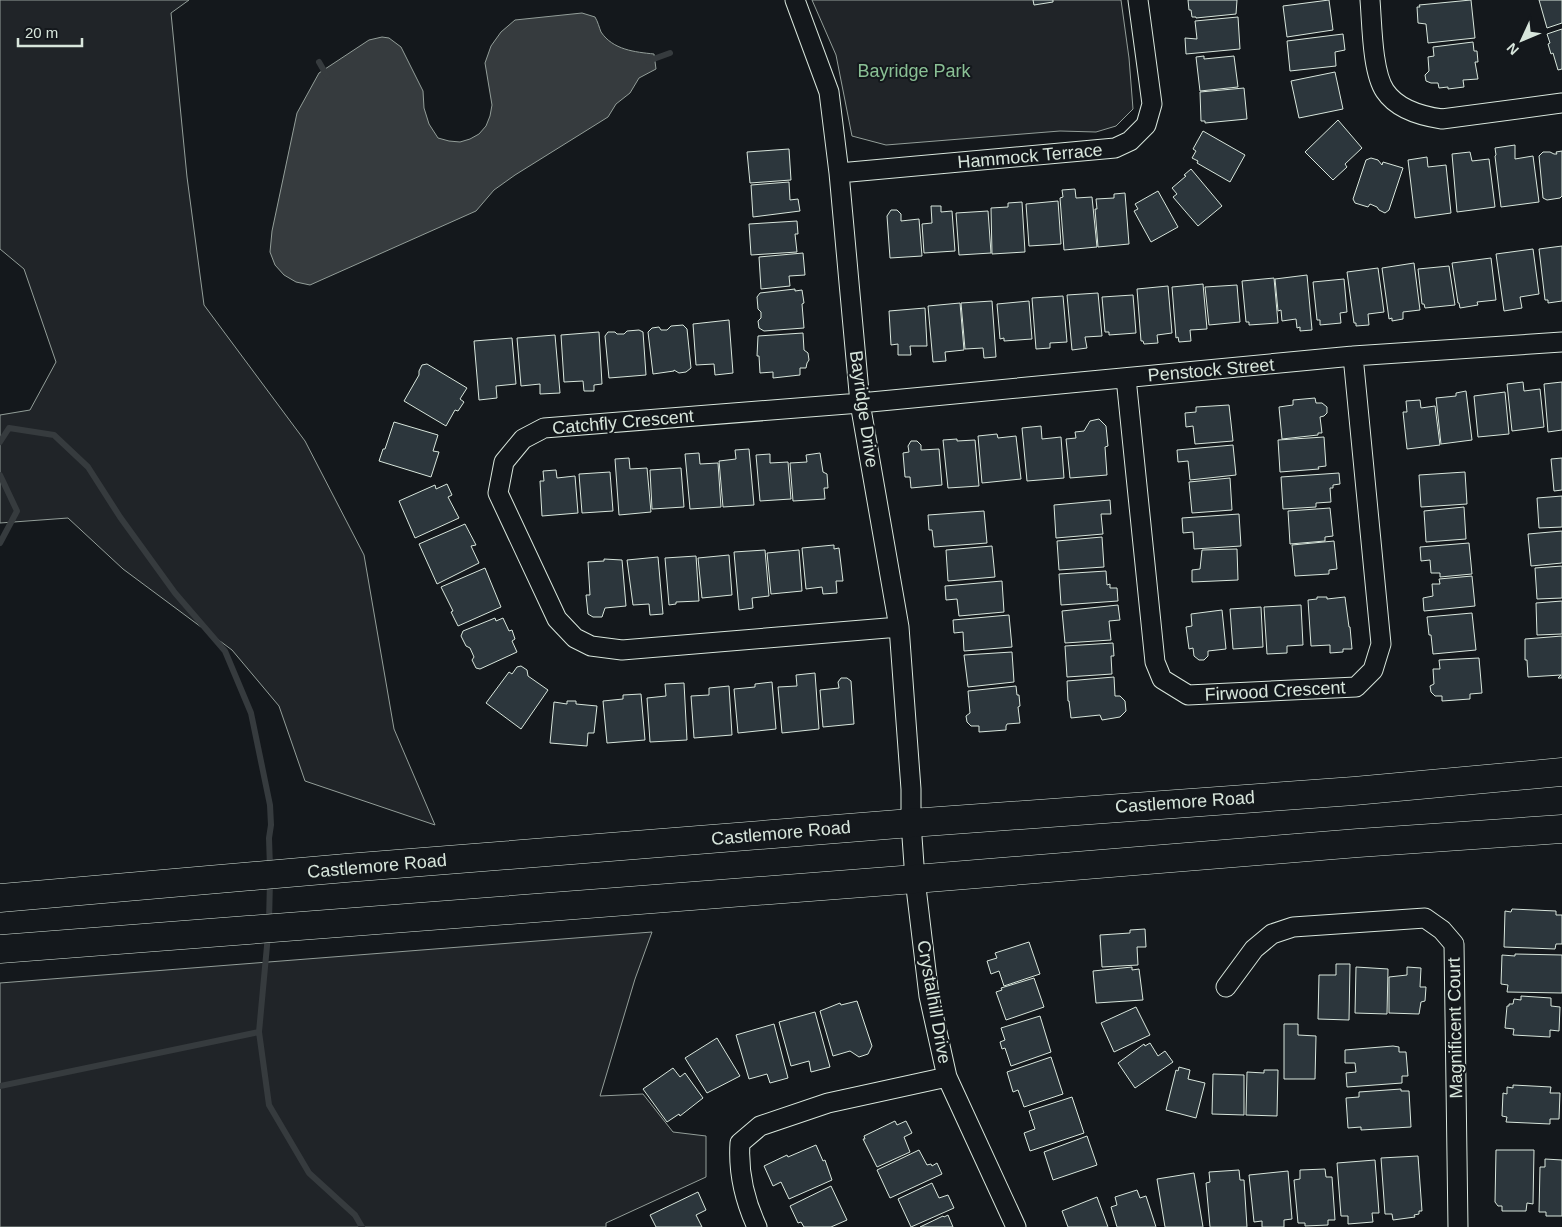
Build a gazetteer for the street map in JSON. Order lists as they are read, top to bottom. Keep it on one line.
{"streets":{"main road":["Castlemore Road"],"street":["Hammock Terrace","Penstock Street","Bayridge Drive","Catchfly Crescent","Firwood Crescent","Crystalhill Drive","Magnificent Court"]},"crossings":[["Hammock Terrace","Bayridge Drive"],["Penstock Street","Bayridge Drive"],["Penstock Street","Catchfly Crescent"],["Penstock Street","Firwood Crescent"],["Bayridge Drive","Catchfly Crescent"],["Bayridge Drive","Castlemore Road"],["Bayridge Drive","Crystalhill Drive"],["Castlemore Road","Crystalhill Drive"]],"parks":["Bayridge Park"],"scale_bar":"20 m","north":"bottom left"}
